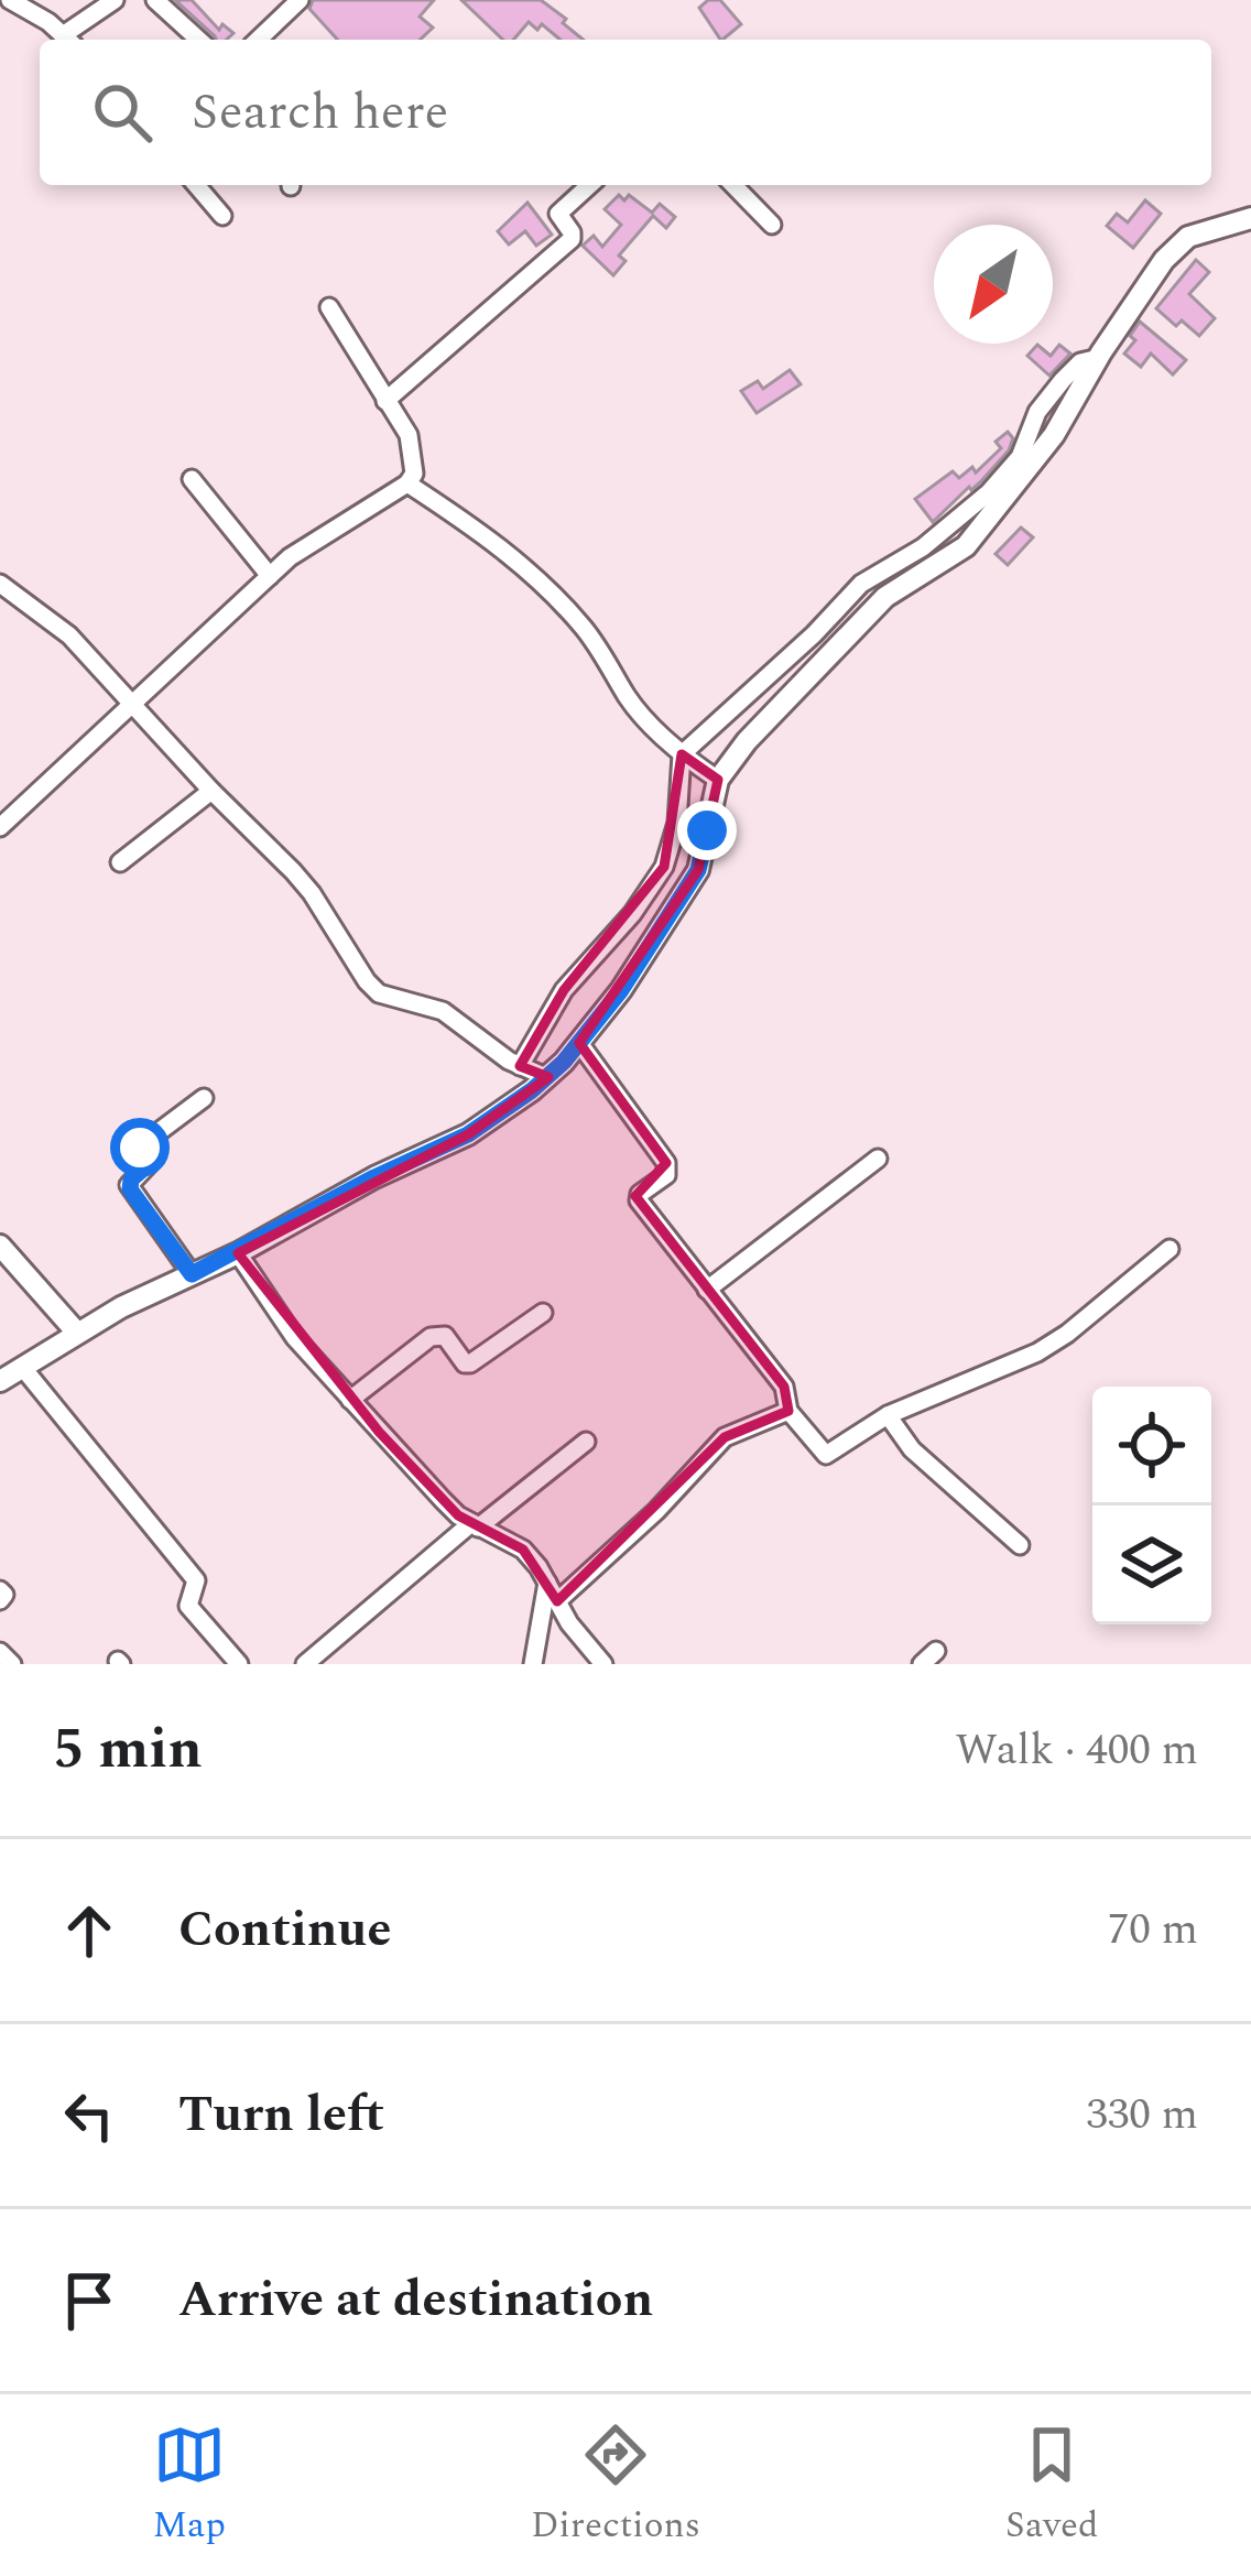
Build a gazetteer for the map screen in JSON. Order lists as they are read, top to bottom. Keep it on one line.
{"north":"bottom left","page":{"search":"Search here","heading":["5 min","Walk · 400 m"],"list":[["Continue","70 m"],["Turn left","330 m"],"Arrive at destination"],"nav":["Map","Directions","Saved"]}}
